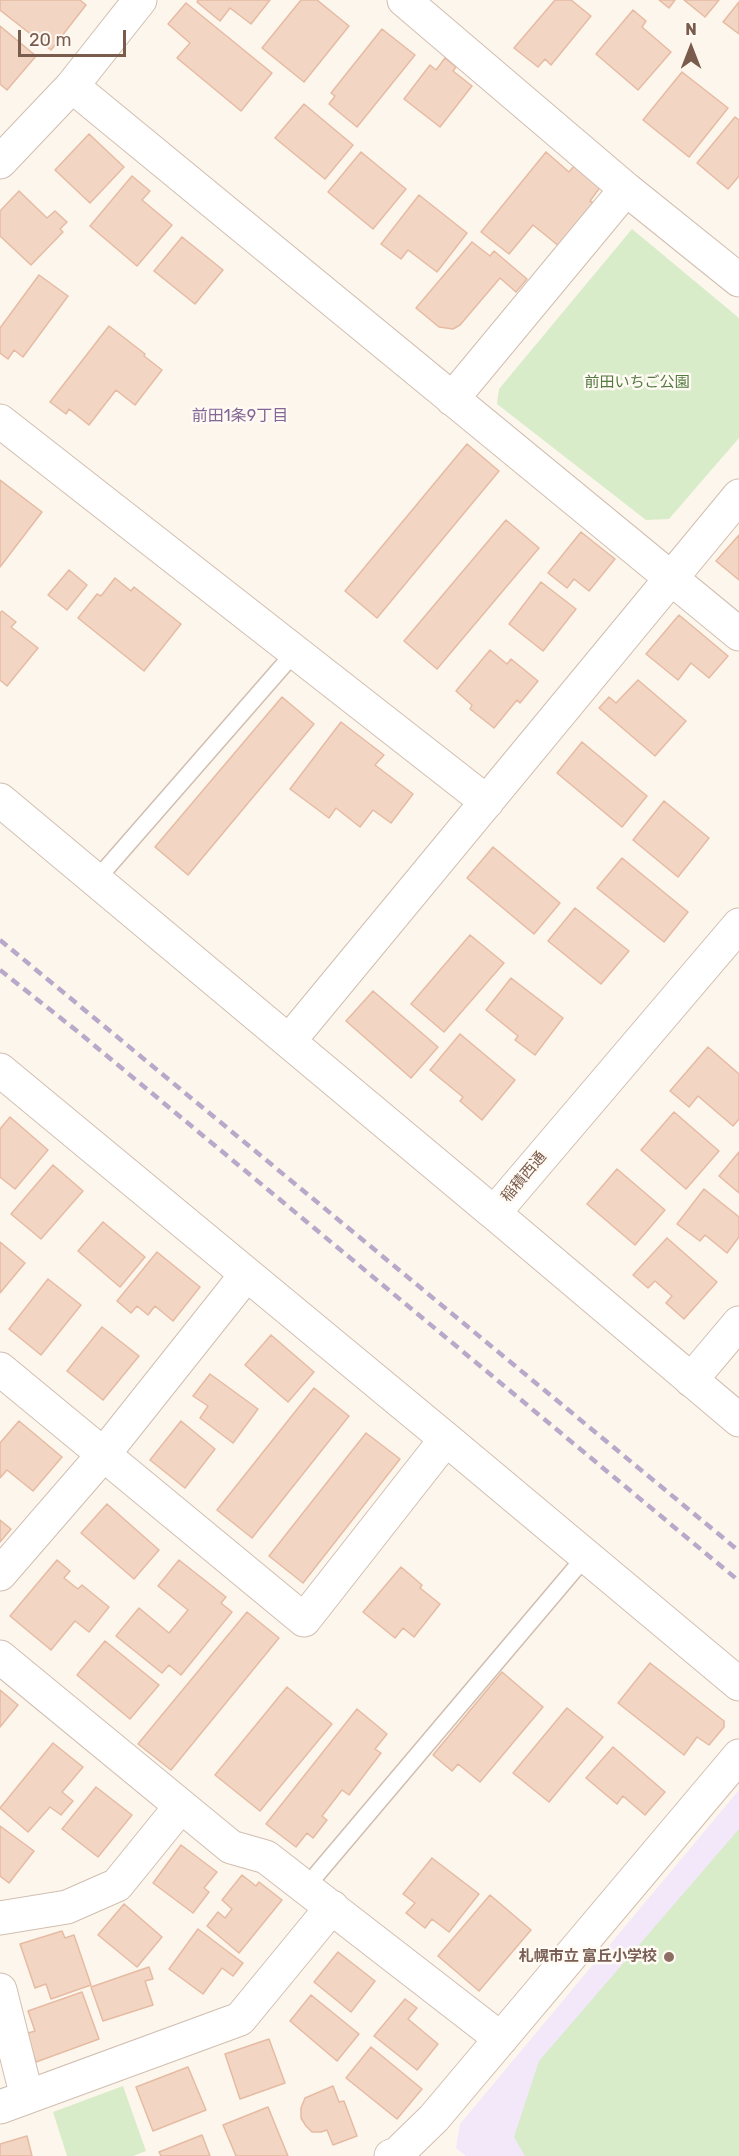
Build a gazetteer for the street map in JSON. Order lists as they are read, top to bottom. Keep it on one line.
{"streets":{"street":["稲積西通"]},"districts":["前田1条9丁目"],"parks":["前田いちご公園"],"places":["札幌市立 富丘小学校"],"scale_bar":"20 m","north":"top"}
